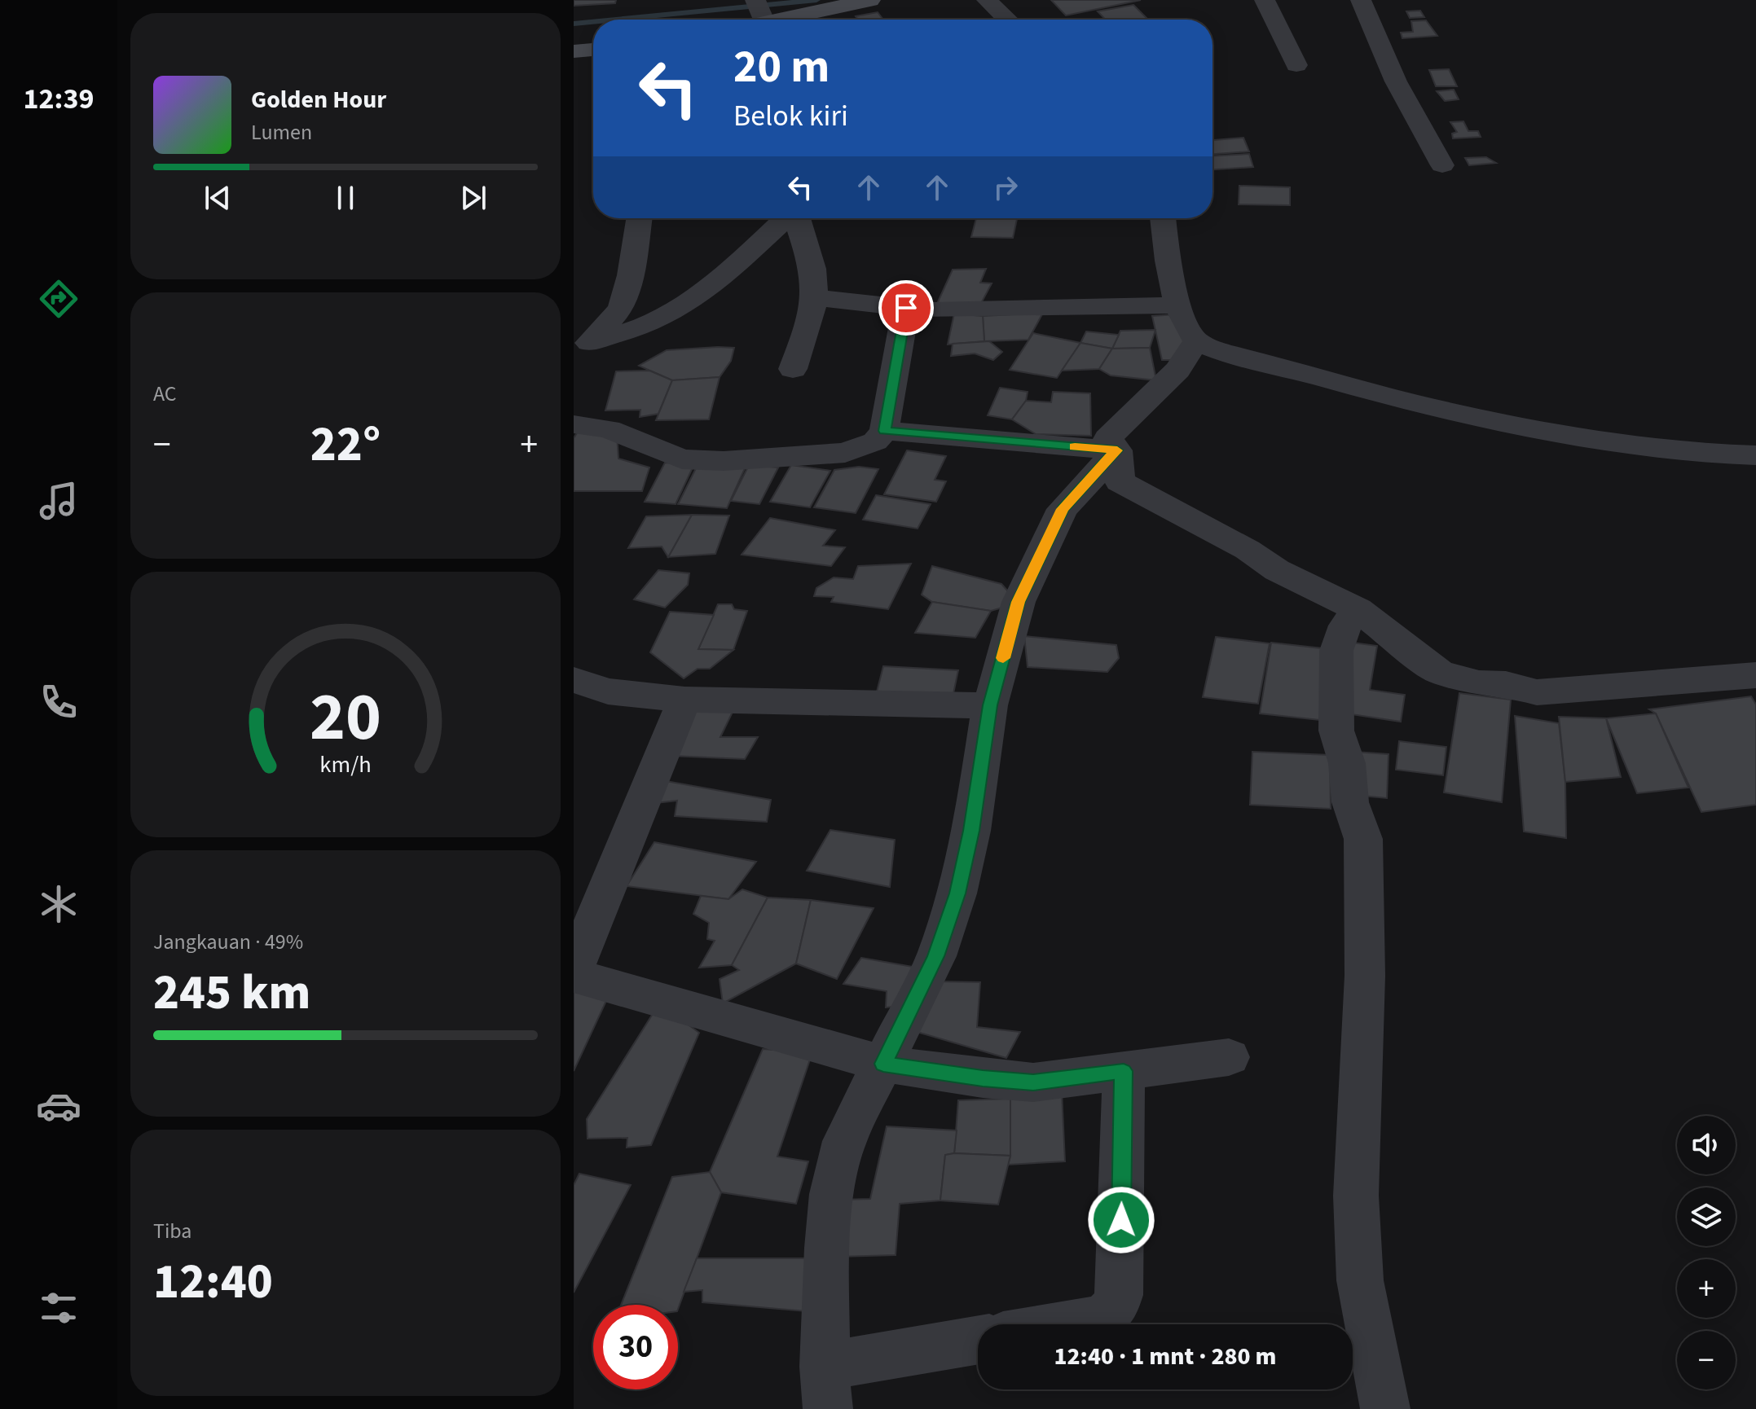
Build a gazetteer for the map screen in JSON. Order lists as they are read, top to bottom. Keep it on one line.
{"page":{"tabs":"12:39","turn":["20 m","Belok kiri"],"song":["Golden Hour","Lumen"],"tile":["AC",["Jangkauan · 49%","245 km"],["Tiba","12:40"]],"heat":["−","22°","+"],"map_buttons":["+","−"],"limit":"30","trip":"12:40 · 1 mnt · 280 m","gauge":["20","km/h"]}}
